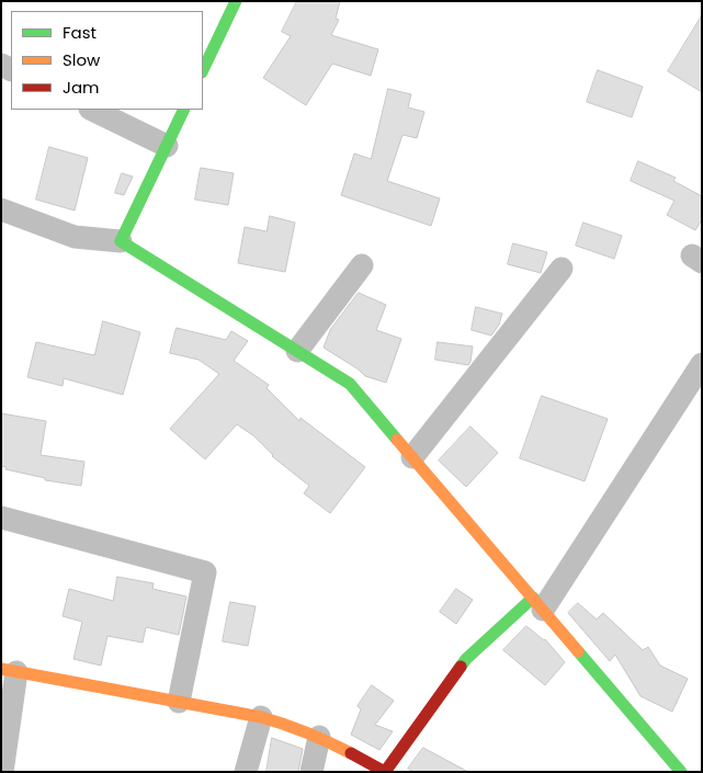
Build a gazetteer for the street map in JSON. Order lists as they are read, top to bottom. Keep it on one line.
{"legend":["Fast","Slow","Jam"]}
